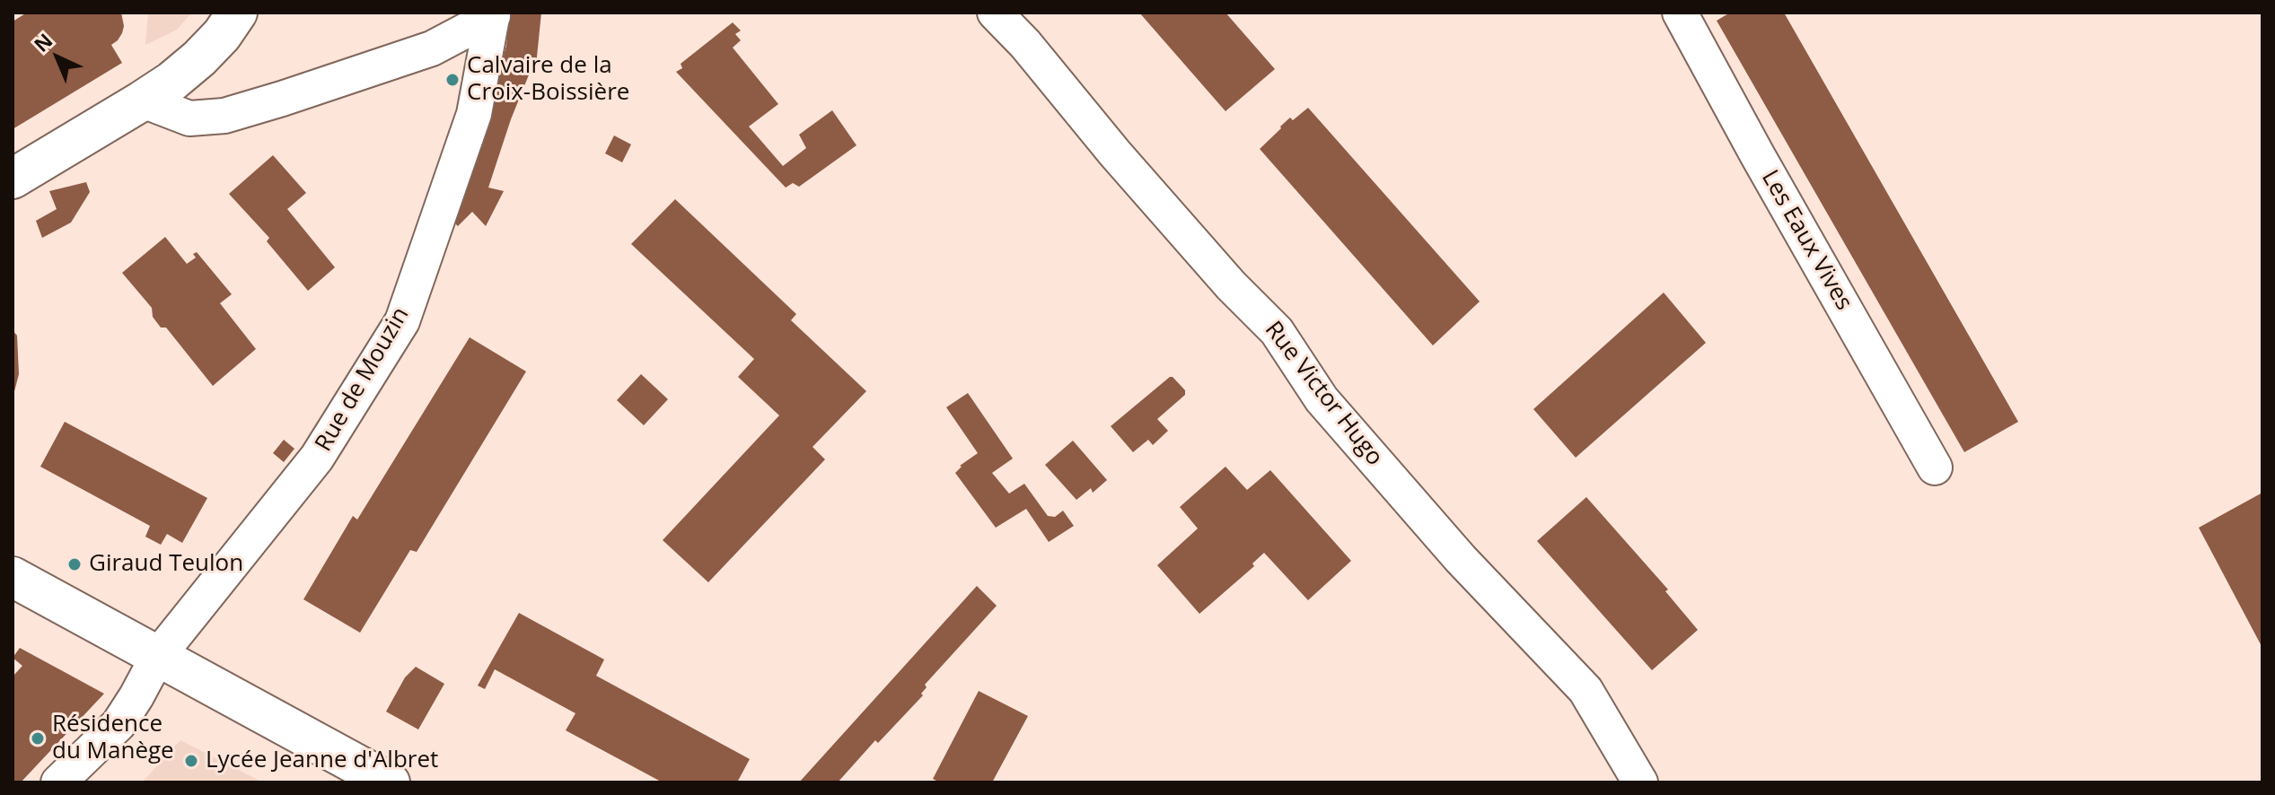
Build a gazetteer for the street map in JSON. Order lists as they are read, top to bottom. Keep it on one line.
{"streets":{"street":["Les Eaux Vives","Rue de Mouzin","Rue Victor Hugo"]},"places":["Calvaire de la Croix-Boissière","Giraud Teulon","Résidence du Manège","Lycée Jeanne d'Albret"],"north":"top left"}
